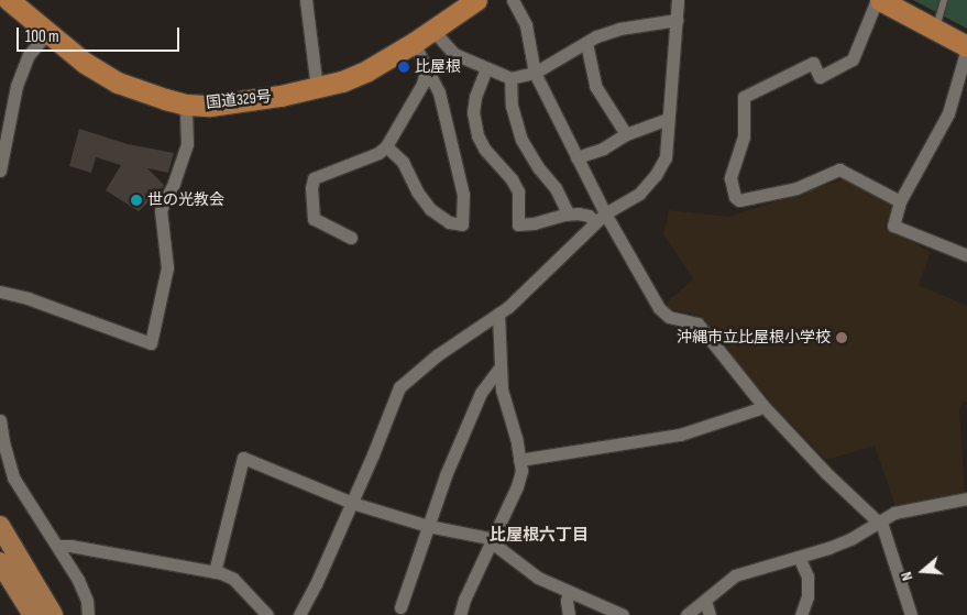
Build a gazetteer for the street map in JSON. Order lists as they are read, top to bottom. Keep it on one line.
{"streets":{"highway":["国道329号"]},"districts":["比屋根六丁目"],"places":["比屋根","世の光教会","沖縄市立比屋根小学校"],"scale_bar":"100 m","north":"left"}
